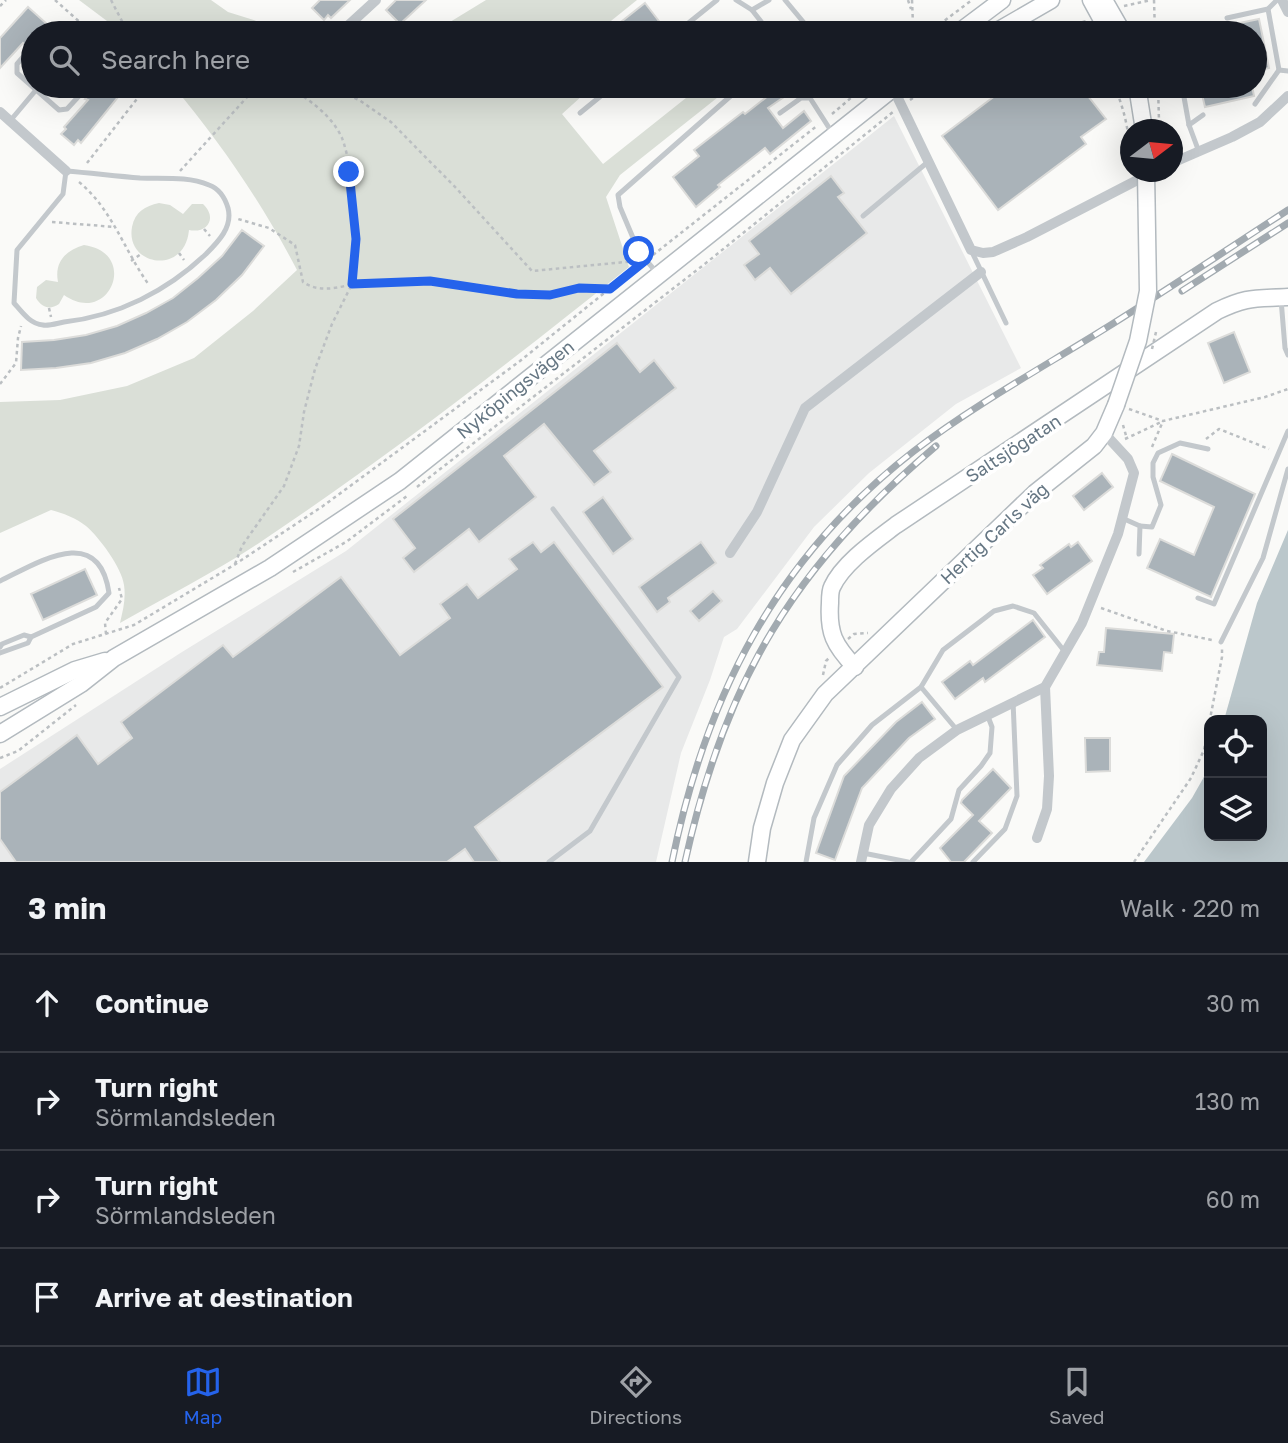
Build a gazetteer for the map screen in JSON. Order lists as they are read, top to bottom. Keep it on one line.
{"streets":{"main road":["Nyköpingsvägen","Saltsjögatan","Hertig Carls väg"]},"crossings":[["Saltsjögatan","Hertig Carls väg"]],"north":"right","page":{"search":"Search here","heading":["3 min","Walk · 220 m"],"list":[["Continue","30 m"],["Turn right","Sörmlandsleden","130 m"],["Turn right","Sörmlandsleden","60 m"],"Arrive at destination"],"nav":["Map","Directions","Saved"]}}
